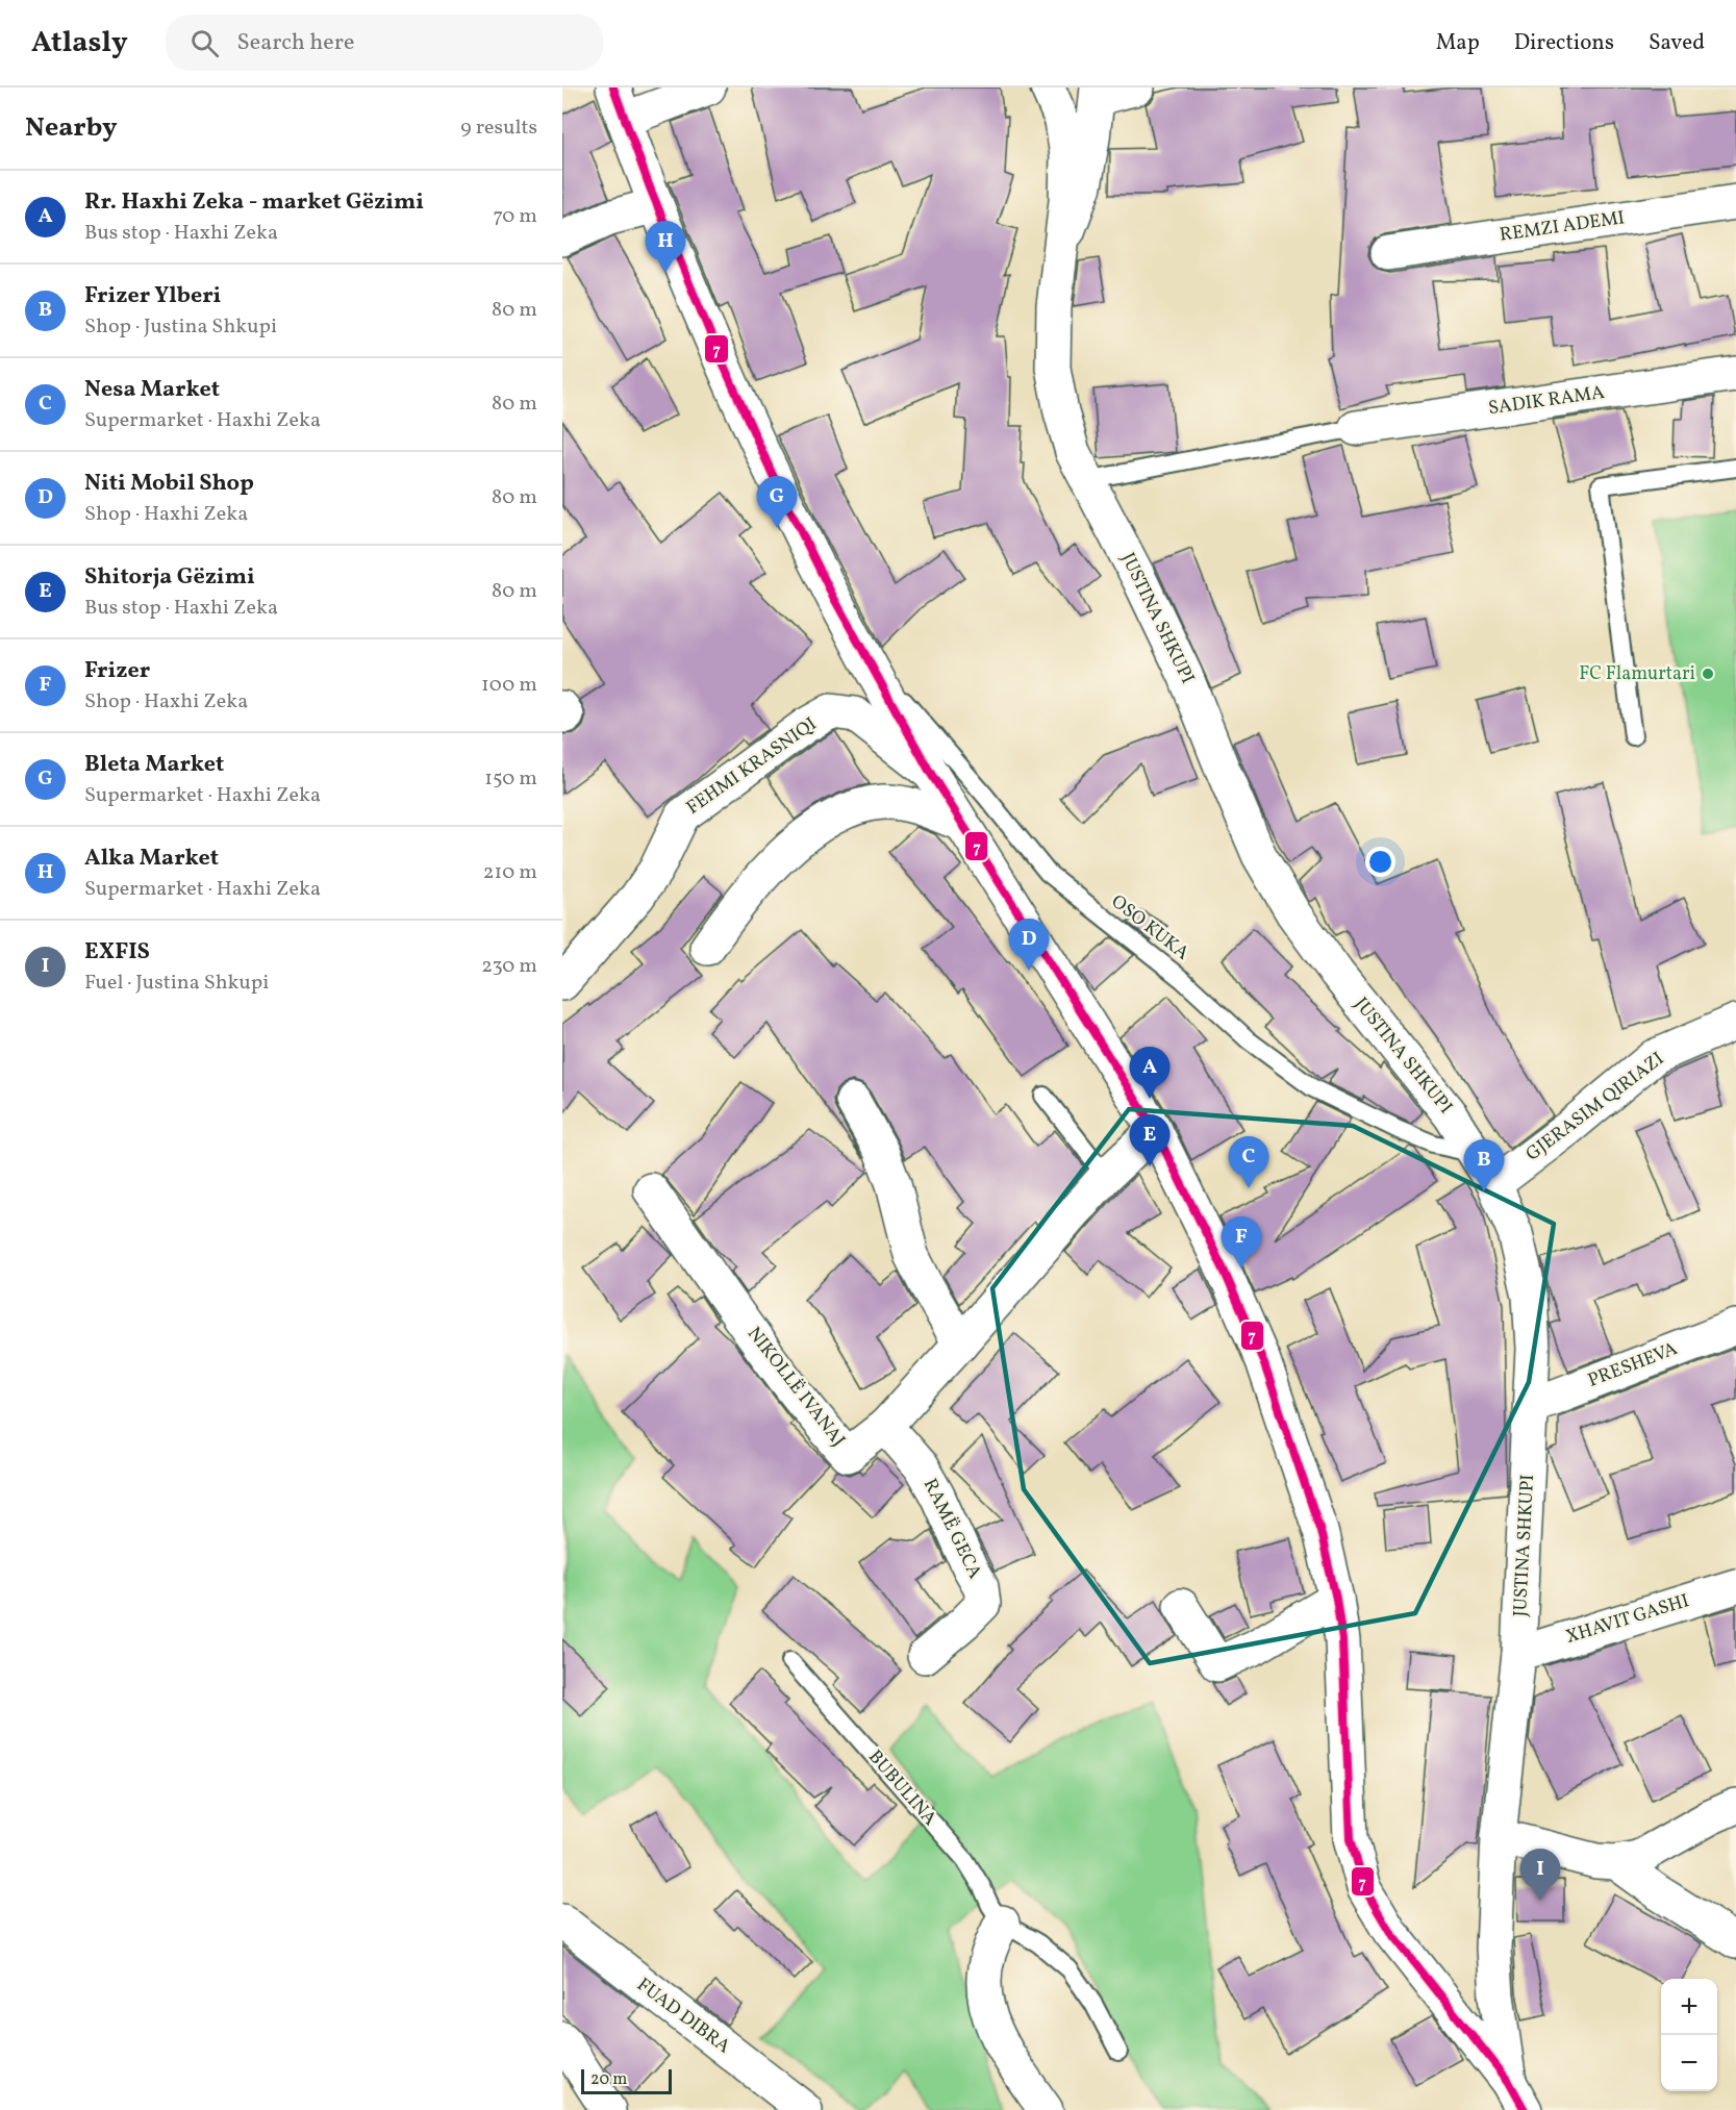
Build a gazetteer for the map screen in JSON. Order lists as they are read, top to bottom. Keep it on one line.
{"streets":{"street":["REMZI ADEMI","SADIK RAMA","JUSTINA SHKUPI","FEHMI KRASNIQI","GJERASIM QIRIAZI","PRESHEVA","NIKOLLË IVANAJ","RAMË GECA","XHAVIT GASHI","FUAD DIBRA"],"lane":["OSO KUKA","BUBULINA"]},"crossings":[["JUSTINA SHKUPI","OSO KUKA"],["JUSTINA SHKUPI","GJERASIM QIRIAZI"],["JUSTINA SHKUPI","PRESHEVA"],["JUSTINA SHKUPI","XHAVIT GASHI"],["NIKOLLË IVANAJ","RAMË GECA"]],"places":["FC Flamurtari"],"lines":["transit line 7"],"scale_bar":"20 m","page":{"header":"Atlasly","search":"Search here","nav":["Map","Directions","Saved"],"heading":["Nearby","9 results"],"list":[{"mark":"A","name":"Rr. Haxhi Zeka - market Gëzimi","note":"Bus stop · Haxhi Zeka","value":"70 m"},{"mark":"B","name":"Frizer Ylberi","note":"Shop · Justina Shkupi","value":"80 m"},{"mark":"C","name":"Nesa Market","note":"Supermarket · Haxhi Zeka","value":"80 m"},{"mark":"D","name":"Niti Mobil Shop","note":"Shop · Haxhi Zeka","value":"80 m"},{"mark":"E","name":"Shitorja Gëzimi","note":"Bus stop · Haxhi Zeka","value":"80 m"},{"mark":"F","name":"Frizer","note":"Shop · Haxhi Zeka","value":"100 m"},{"mark":"G","name":"Bleta Market","note":"Supermarket · Haxhi Zeka","value":"150 m"},{"mark":"H","name":"Alka Market","note":"Supermarket · Haxhi Zeka","value":"210 m"},{"mark":"I","name":"EXFIS","note":"Fuel · Justina Shkupi","value":"230 m"}],"pins":["H","G","D","A","E","C","B","F","I"],"map_buttons":["+","−"],"scale":"20 m"}}
